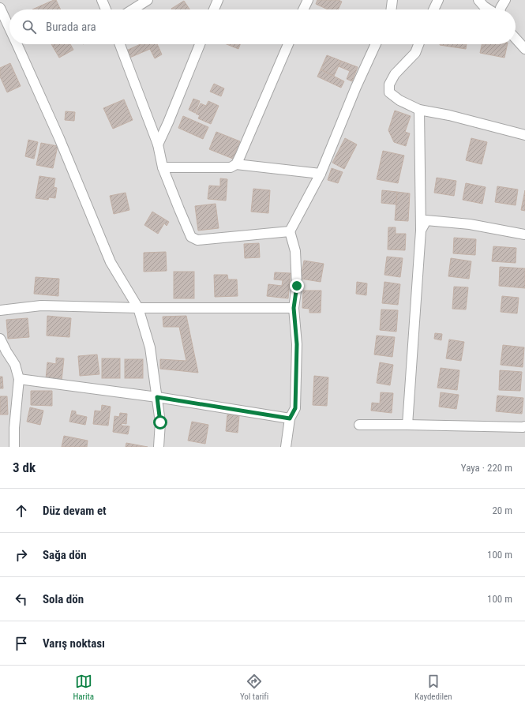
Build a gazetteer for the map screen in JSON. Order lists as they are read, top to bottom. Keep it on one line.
{"page":{"search":"Burada ara","heading":["3 dk","Yaya · 220 m"],"list":[["Düz devam et","20 m"],["Sağa dön","100 m"],["Sola dön","100 m"],"Varış noktası"],"nav":["Harita","Yol tarifi","Kaydedilen"]}}
